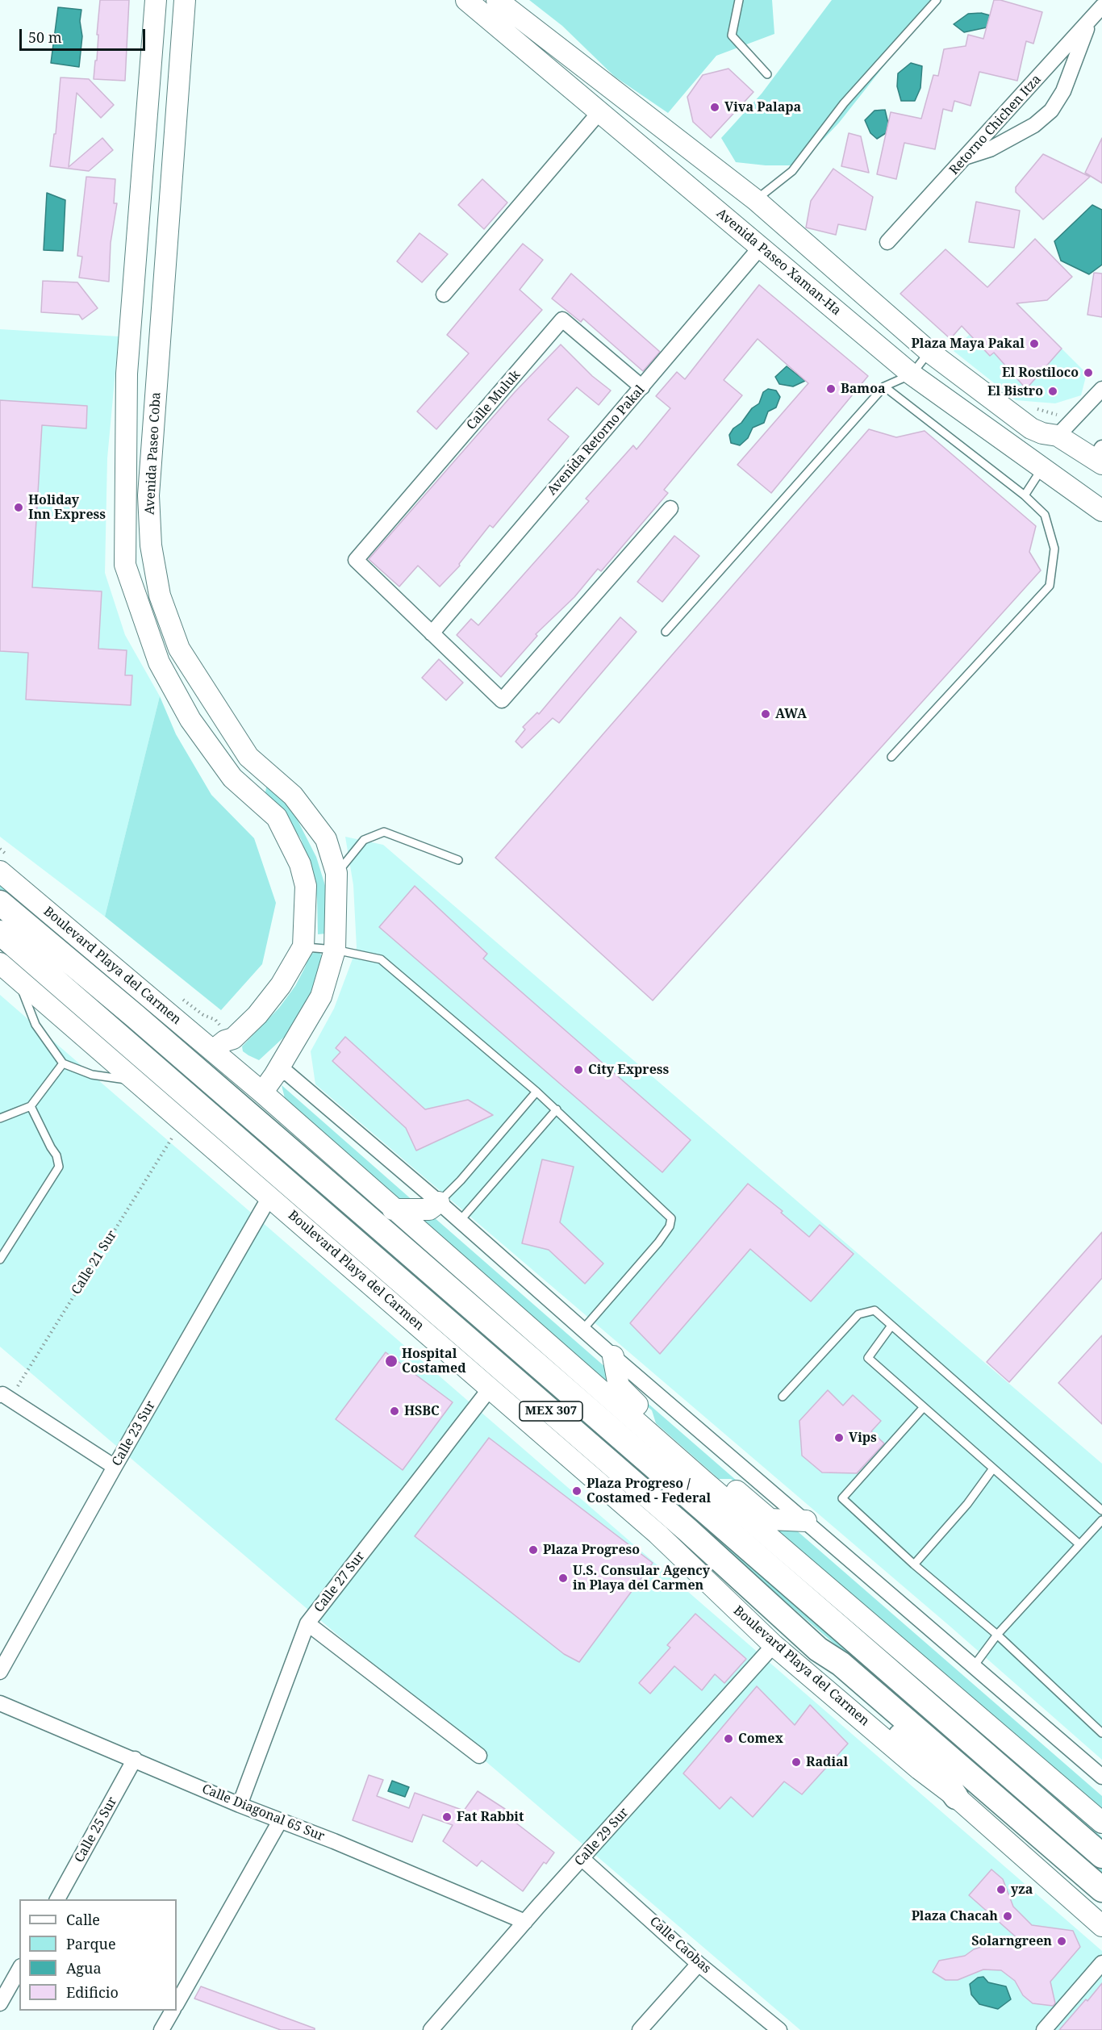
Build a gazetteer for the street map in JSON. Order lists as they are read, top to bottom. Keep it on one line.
{"streets":{"highway":["MEX 307"],"main road":["Avenida Paseo Xaman-Ha","Avenida Paseo Coba","Boulevard Playa del Carmen"],"street":["Retorno Chichen Itza","Calle Muluk","Avenida Retorno Pakal","Calle 23 Sur","Calle 27 Sur","Calle Diagonal 65 Sur","Calle 25 Sur","Calle 29 Sur","Calle Caobas"],"path":["Calle 21 Sur"]},"crossings":[["Avenida Paseo Xaman-Ha","Avenida Retorno Pakal"],["Calle Muluk","Avenida Retorno Pakal"],["Avenida Paseo Coba","Boulevard Playa del Carmen"],["Boulevard Playa del Carmen","Calle 21 Sur"],["Boulevard Playa del Carmen","Calle 23 Sur"],["Boulevard Playa del Carmen","Calle 27 Sur"],["Boulevard Playa del Carmen","Calle 29 Sur"],["Calle 27 Sur","Calle Diagonal 65 Sur"],["Calle Diagonal 65 Sur","Calle 25 Sur"],["Calle Diagonal 65 Sur","Calle 29 Sur"],["Calle 29 Sur","Calle Caobas"]],"places":["Viva Palapa","Plaza Maya Pakal","El Rostiloco","Bamoa","El Bistro","Holiday Inn Express","AWA","City Express","Hospital Costamed","HSBC","Vips","Plaza Progreso / Costamed - Federal","Plaza Progreso","U.S. Consular Agency in Playa del Carmen","Comex","Radial","Fat Rabbit","yza","Plaza Chacah","Solarngreen"],"legend":["Calle","Parque","Agua","Edificio"],"scale_bar":"50 m"}
